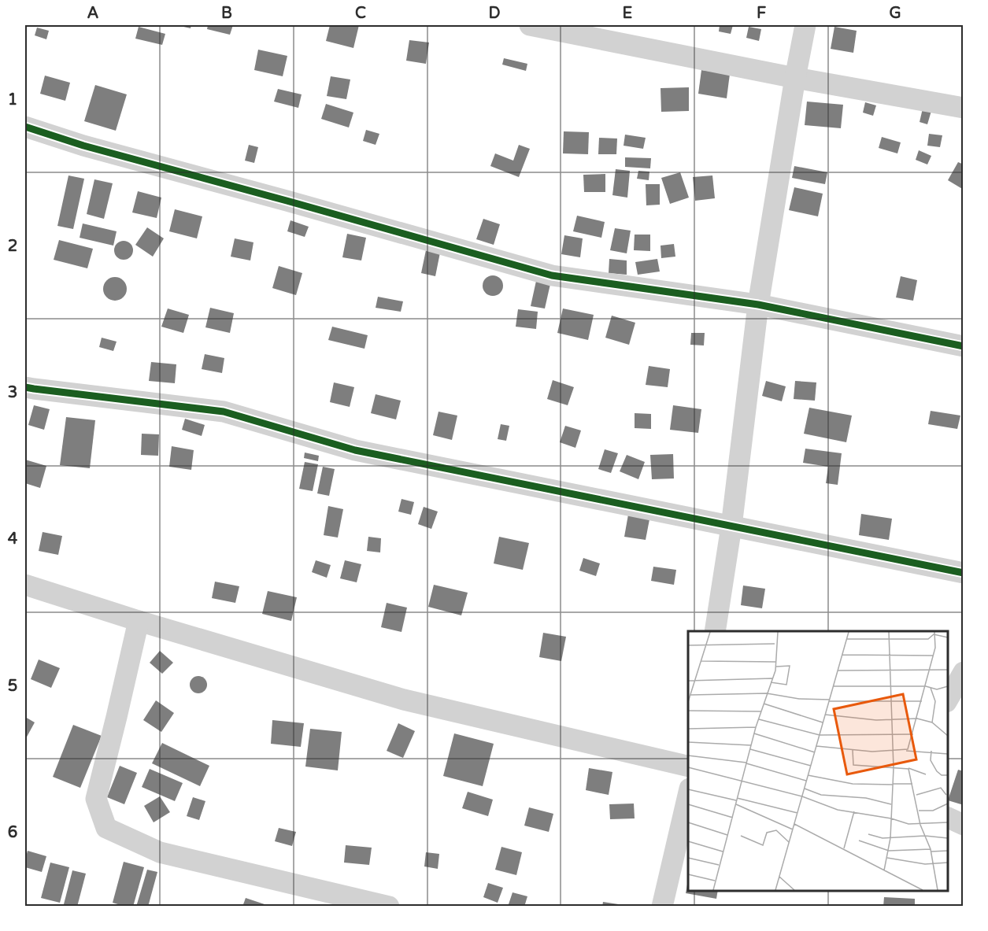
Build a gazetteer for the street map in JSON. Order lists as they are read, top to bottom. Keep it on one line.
{"grid":{"columns":["A","B","C","D","E","F","G"],"rows":["1","2","3","4","5","6"]}}
